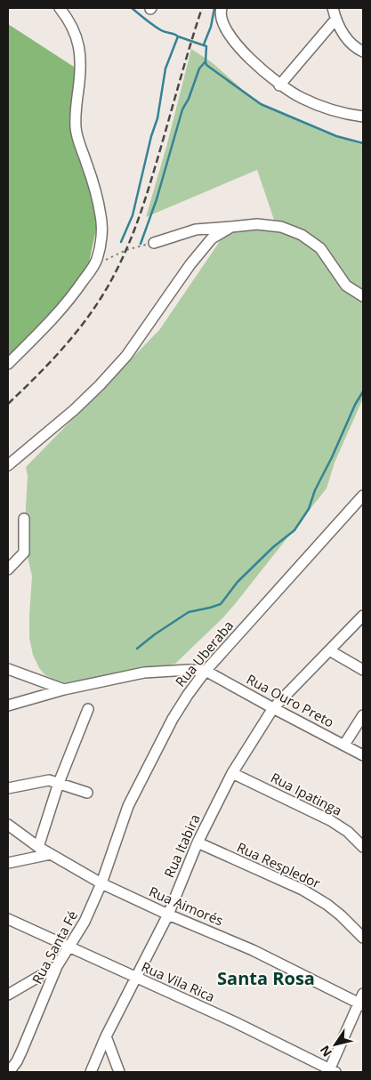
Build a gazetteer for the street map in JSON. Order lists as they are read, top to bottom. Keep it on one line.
{"streets":{"street":["Rua Uberaba","Rua Ouro Preto","Rua Ipatinga","Rua Itabira","Rua Respledor","Rua Aimorés","Rua Santa Fé","Rua Vila Rica"]},"crossings":[["Rua Uberaba","Rua Ouro Preto"],["Rua Uberaba","Rua Aimorés"],["Rua Uberaba","Rua Santa Fé"],["Rua Ouro Preto","Rua Itabira"],["Rua Ipatinga","Rua Itabira"],["Rua Itabira","Rua Respledor"],["Rua Itabira","Rua Aimorés"],["Rua Itabira","Rua Vila Rica"],["Rua Aimorés","Rua Santa Fé"],["Rua Santa Fé","Rua Vila Rica"]],"districts":["Santa Rosa"],"north":"bottom left"}
